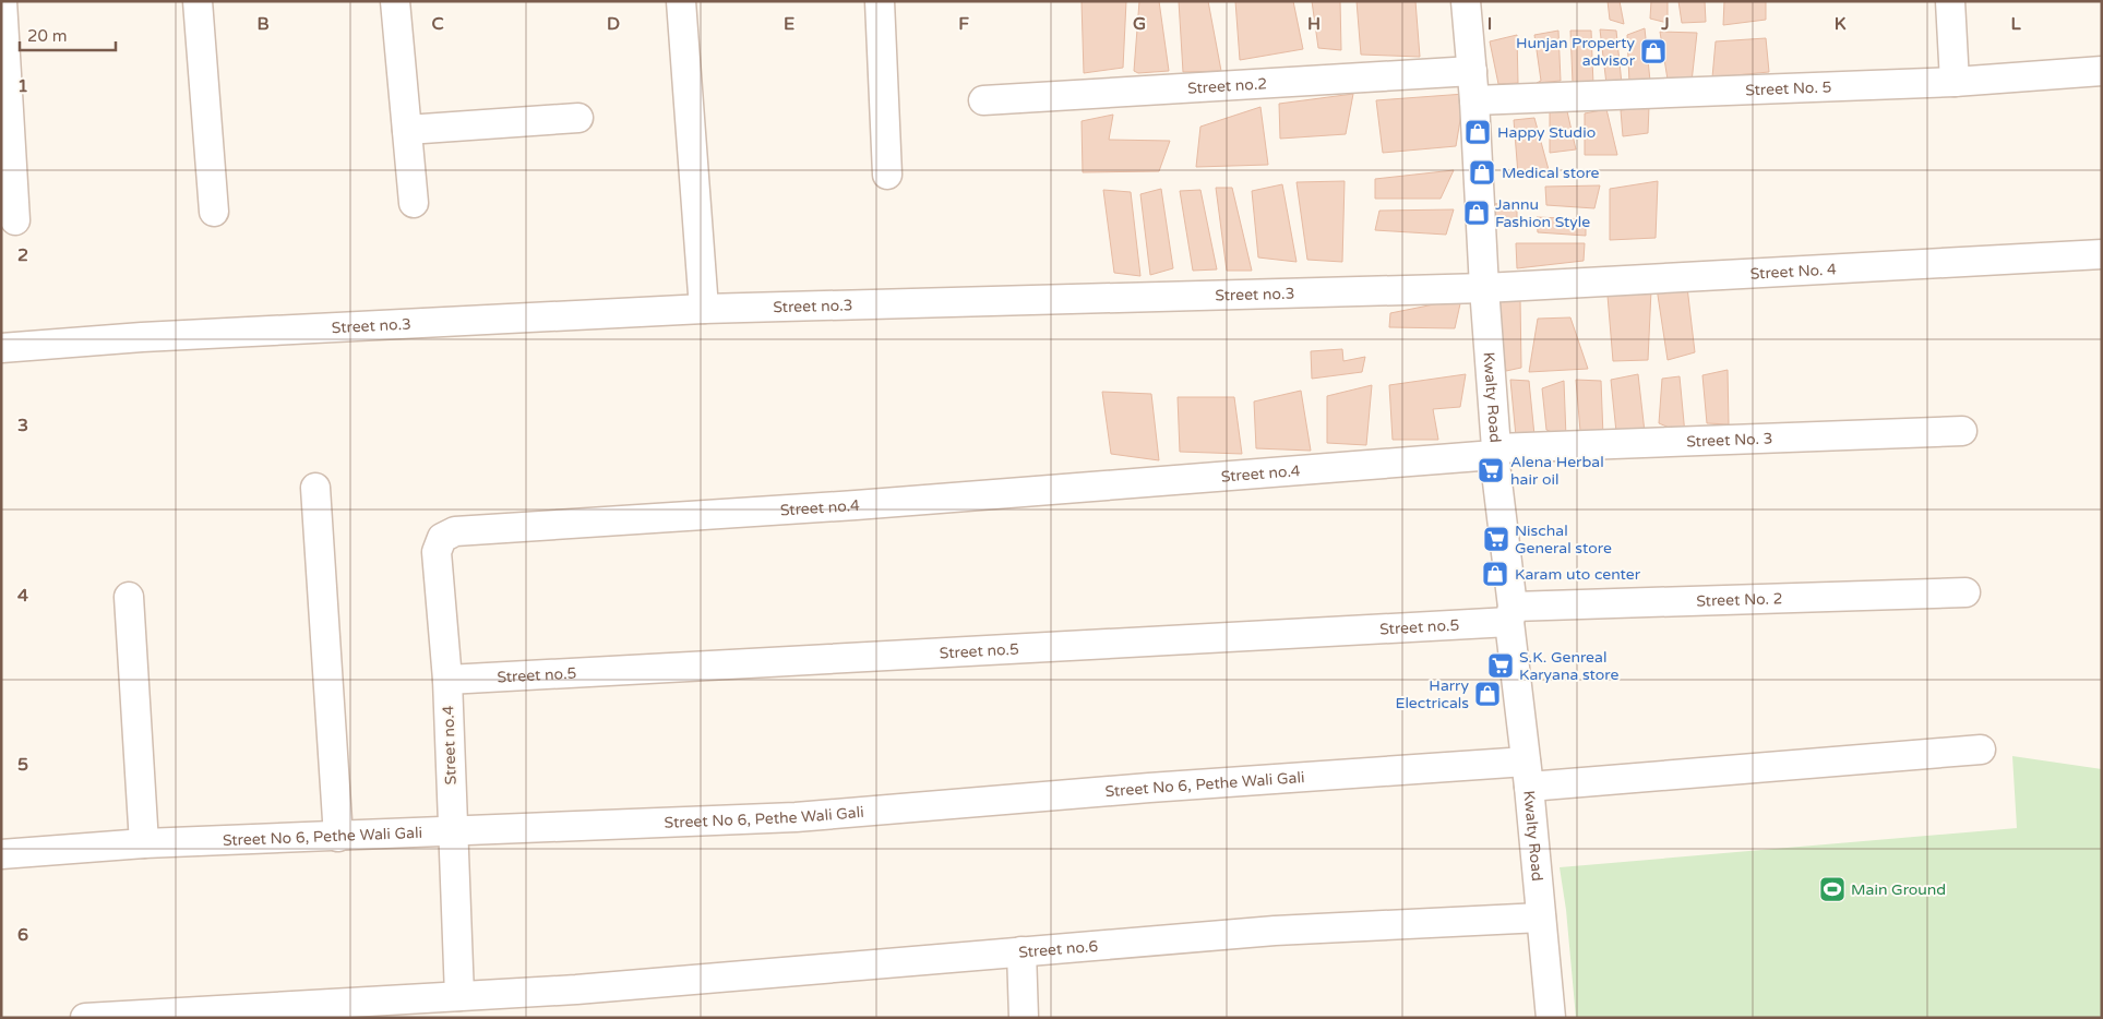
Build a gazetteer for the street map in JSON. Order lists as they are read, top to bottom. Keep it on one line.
{"streets":{"street":["Street no.2","Street No. 5","Street No. 4","Street no.3","Kwalty Road","Street No. 3","Street no.4","Street No. 2","Street no.5","Street No 6, Pethe Wali Gali","Street no.6"]},"crossings":[["Street no.2","Kwalty Road"],["Street No. 5","Kwalty Road"],["Street No. 4","Street no.3"],["Street No. 4","Kwalty Road"],["Street no.3","Kwalty Road"],["Kwalty Road","Street No. 3"],["Kwalty Road","Street no.4"],["Kwalty Road","Street No. 2"],["Kwalty Road","Street no.5"],["Kwalty Road","Street No 6, Pethe Wali Gali"],["Kwalty Road","Street no.6"],["Street No. 3","Street no.4"],["Street no.4","Street no.5"],["Street no.4","Street No 6, Pethe Wali Gali"],["Street no.4","Street no.6"],["Street No. 2","Street no.5"]],"places":{"shop":["Hunjan Property advisor","Happy Studio","Medical store","Jannu Fashion Style","Karam uto center","Harry Electricals"],"supermarket":["Alena Herbal hair oil","Nischal General store","S.K. Genreal Karyana store"],"sports":["Main Ground"]},"scale_bar":"20 m","grid":{"columns":["B","C","D","E","F","G","H","I","J","K","L"],"rows":["1","2","3","4","5","6"]}}
